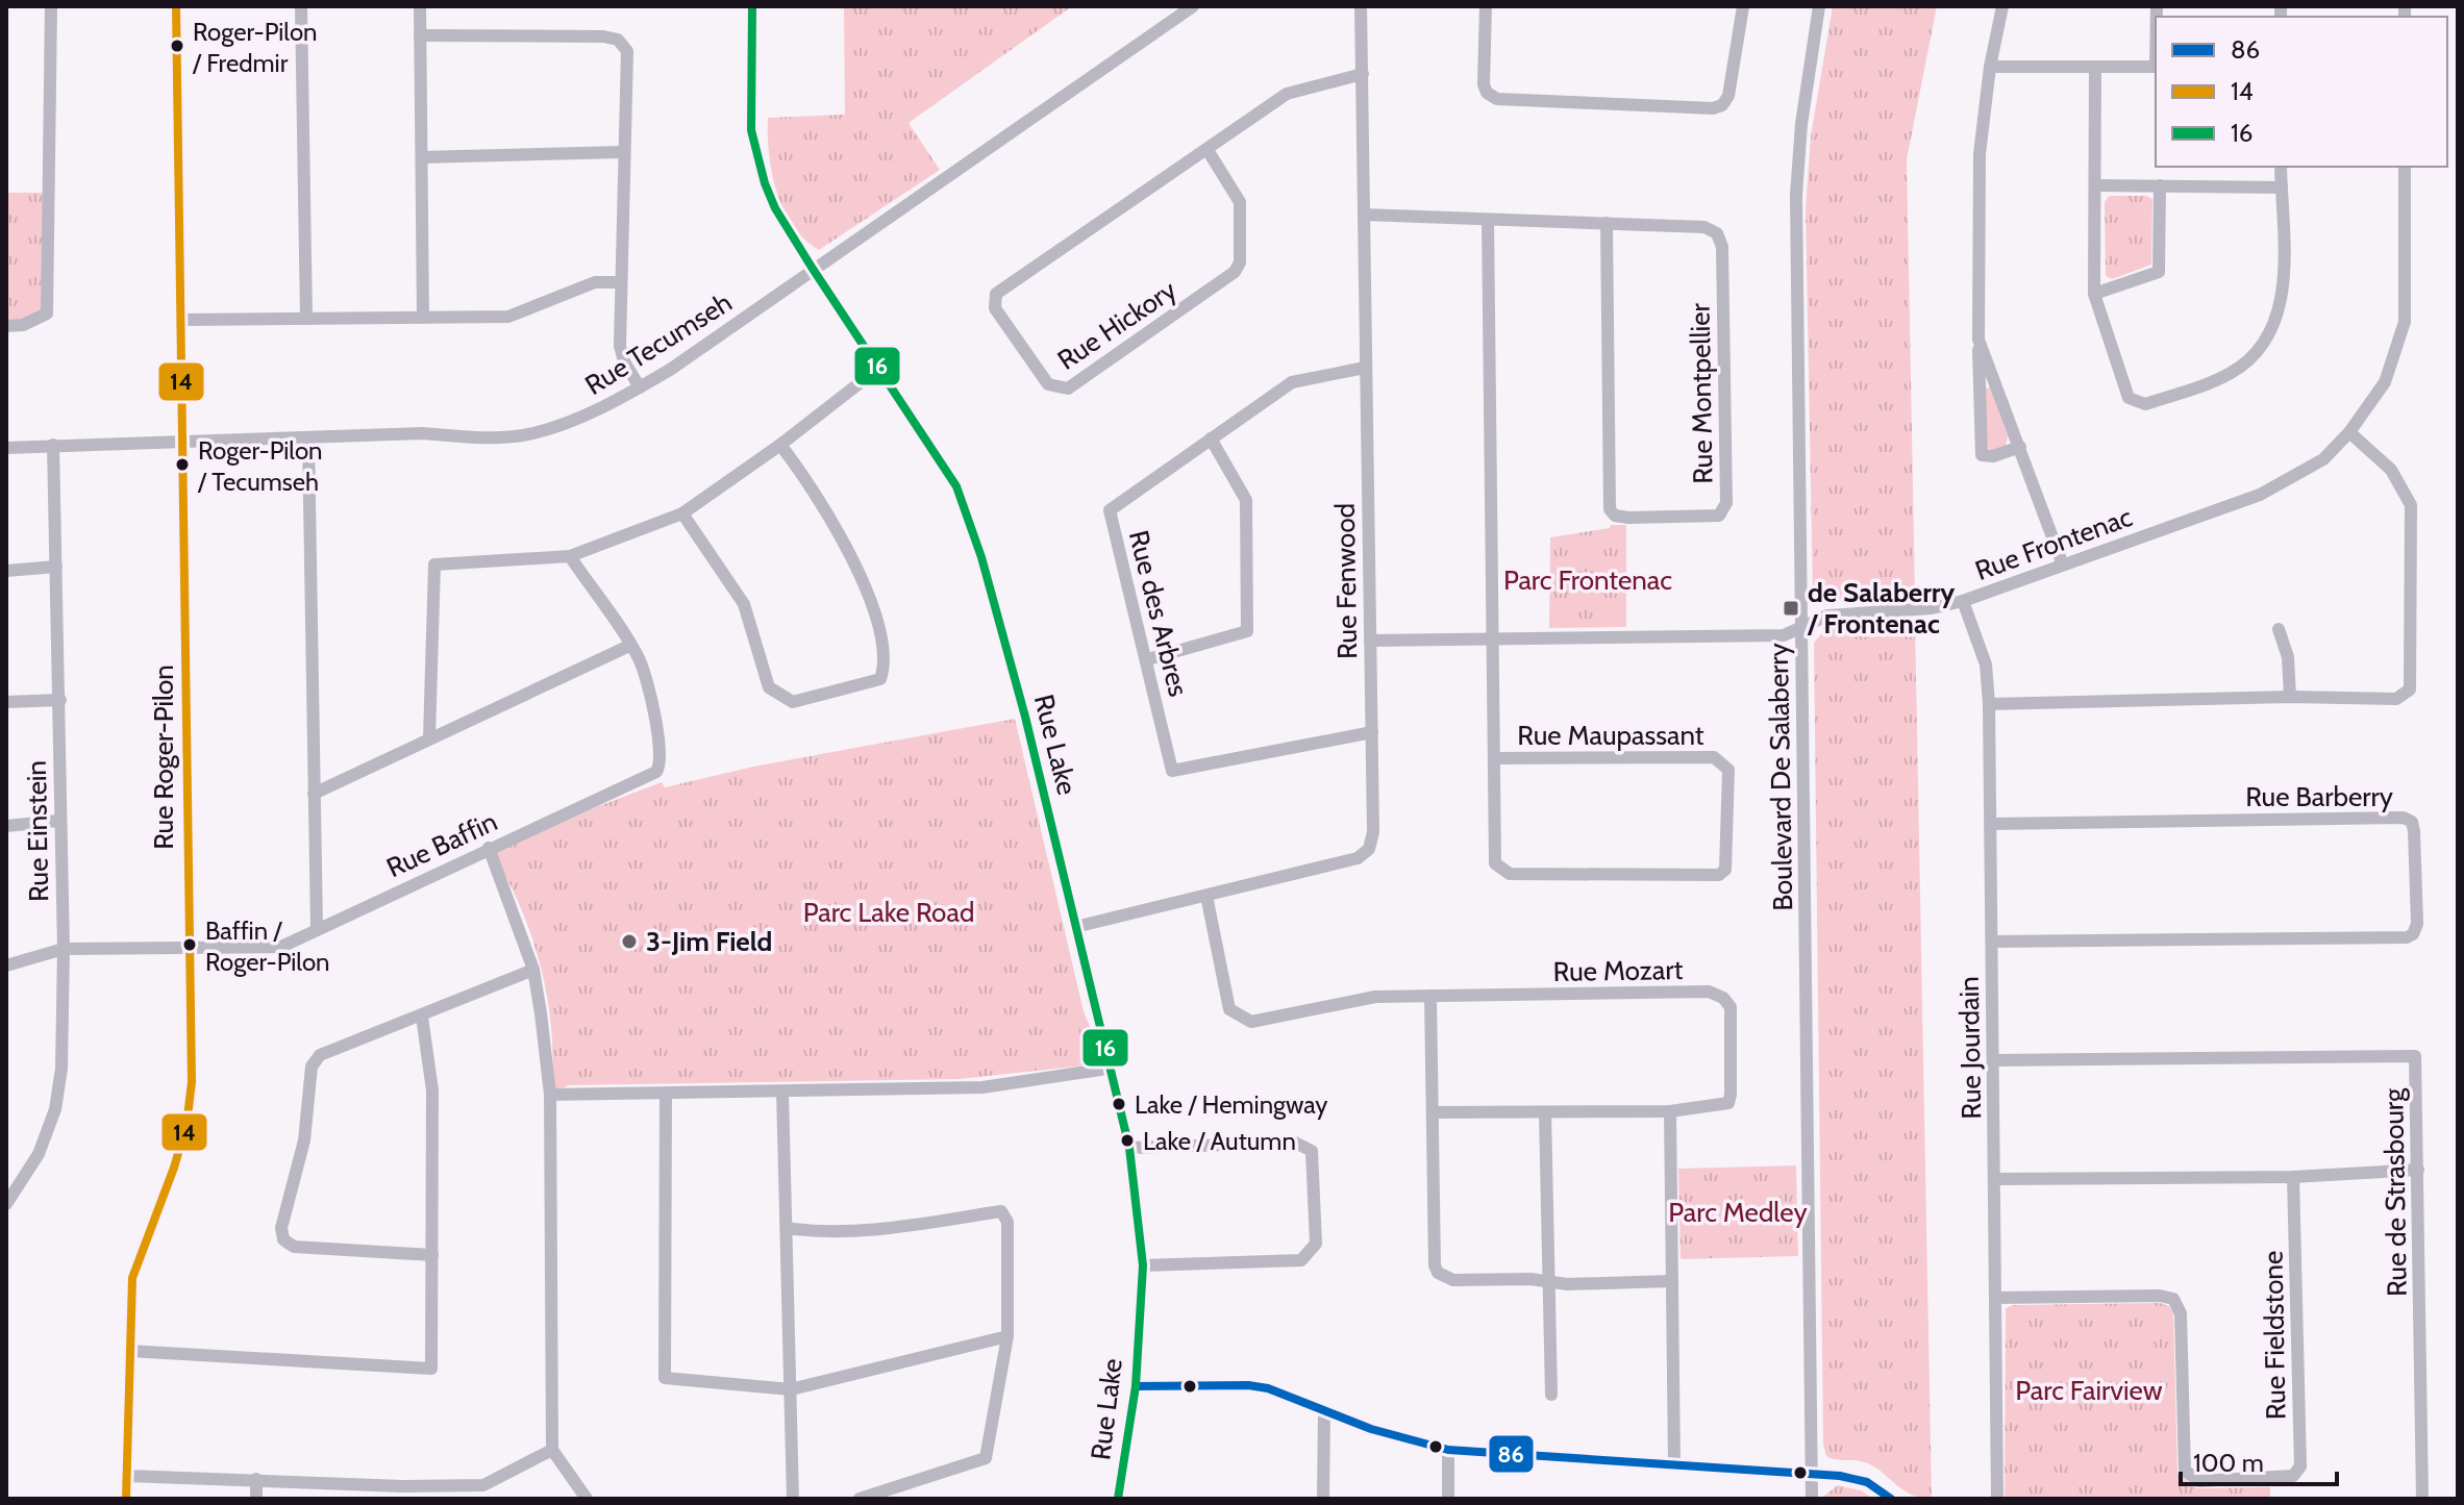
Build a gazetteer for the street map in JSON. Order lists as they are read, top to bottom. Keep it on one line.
{"streets":{"street":["Rue Hickory","Rue Tecumseh","Rue Montpellier","Rue Frontenac","Rue Fenwood","Rue des Arbres","Rue Maupassant","Rue Lake","Rue Roger-Pilon","Boulevard De Salaberry","Rue Barberry","Rue Einstein","Rue Baffin","Rue Mozart","Rue Jourdain","Rue de Strasbourg","Rue Fieldstone"]},"crossings":[["Rue Hickory","Rue Fenwood"],["Rue Tecumseh","Rue Lake"],["Rue Tecumseh","Rue Roger-Pilon"],["Rue Tecumseh","Rue Einstein"],["Rue Montpellier","Rue Fenwood"],["Rue Montpellier","Rue Maupassant"],["Rue Frontenac","Rue Fenwood"],["Rue Frontenac","Rue Maupassant"],["Rue Frontenac","Boulevard De Salaberry"],["Rue Frontenac","Rue Jourdain"],["Rue Fenwood","Rue des Arbres"],["Rue Fenwood","Rue Lake"],["Rue Fenwood","Rue Mozart"],["Rue Roger-Pilon","Rue Baffin"],["Rue Barberry","Rue Jourdain"],["Rue Einstein","Rue Baffin"],["Rue Jourdain","Rue de Strasbourg"],["Rue Jourdain","Rue Fieldstone"]],"parks":["Parc Frontenac","Parc Lake Road","Parc Medley","Parc Fairview"],"places":{"other":["Roger-Pilon / Fredmir","Roger-Pilon / Tecumseh","3-Jim Field","Baffin / Roger-Pilon","Lake / Hemingway","Lake / Autumn"],"transit":["de Salaberry / Frontenac"]},"lines":["transit line 14","transit line 16","transit line 86"],"legend":["86","14","16"],"scale_bar":"100 m"}
